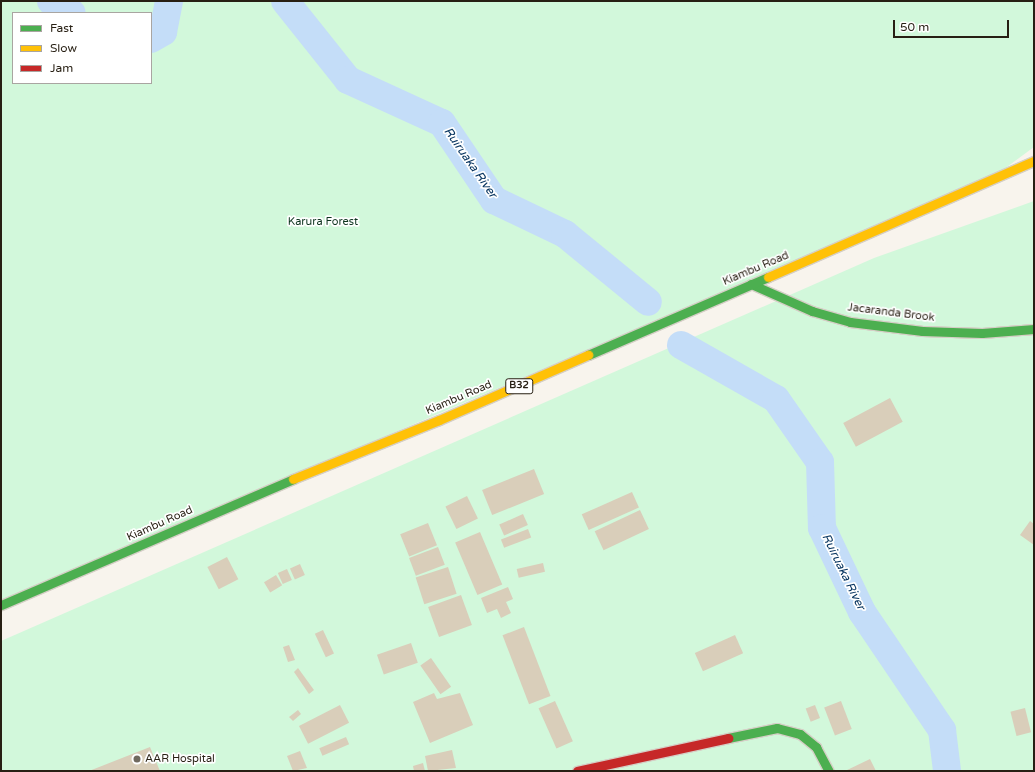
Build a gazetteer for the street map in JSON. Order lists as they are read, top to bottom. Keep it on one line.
{"streets":{"main road":["Kiambu Road","Jacaranda Brook","B32"]},"crossings":[["Kiambu Road","Jacaranda Brook"]],"water":["Ruiruaka River"],"parks":["Karura Forest"],"places":["AAR Hospital"],"legend":["Fast","Slow","Jam"],"scale_bar":"50 m"}
